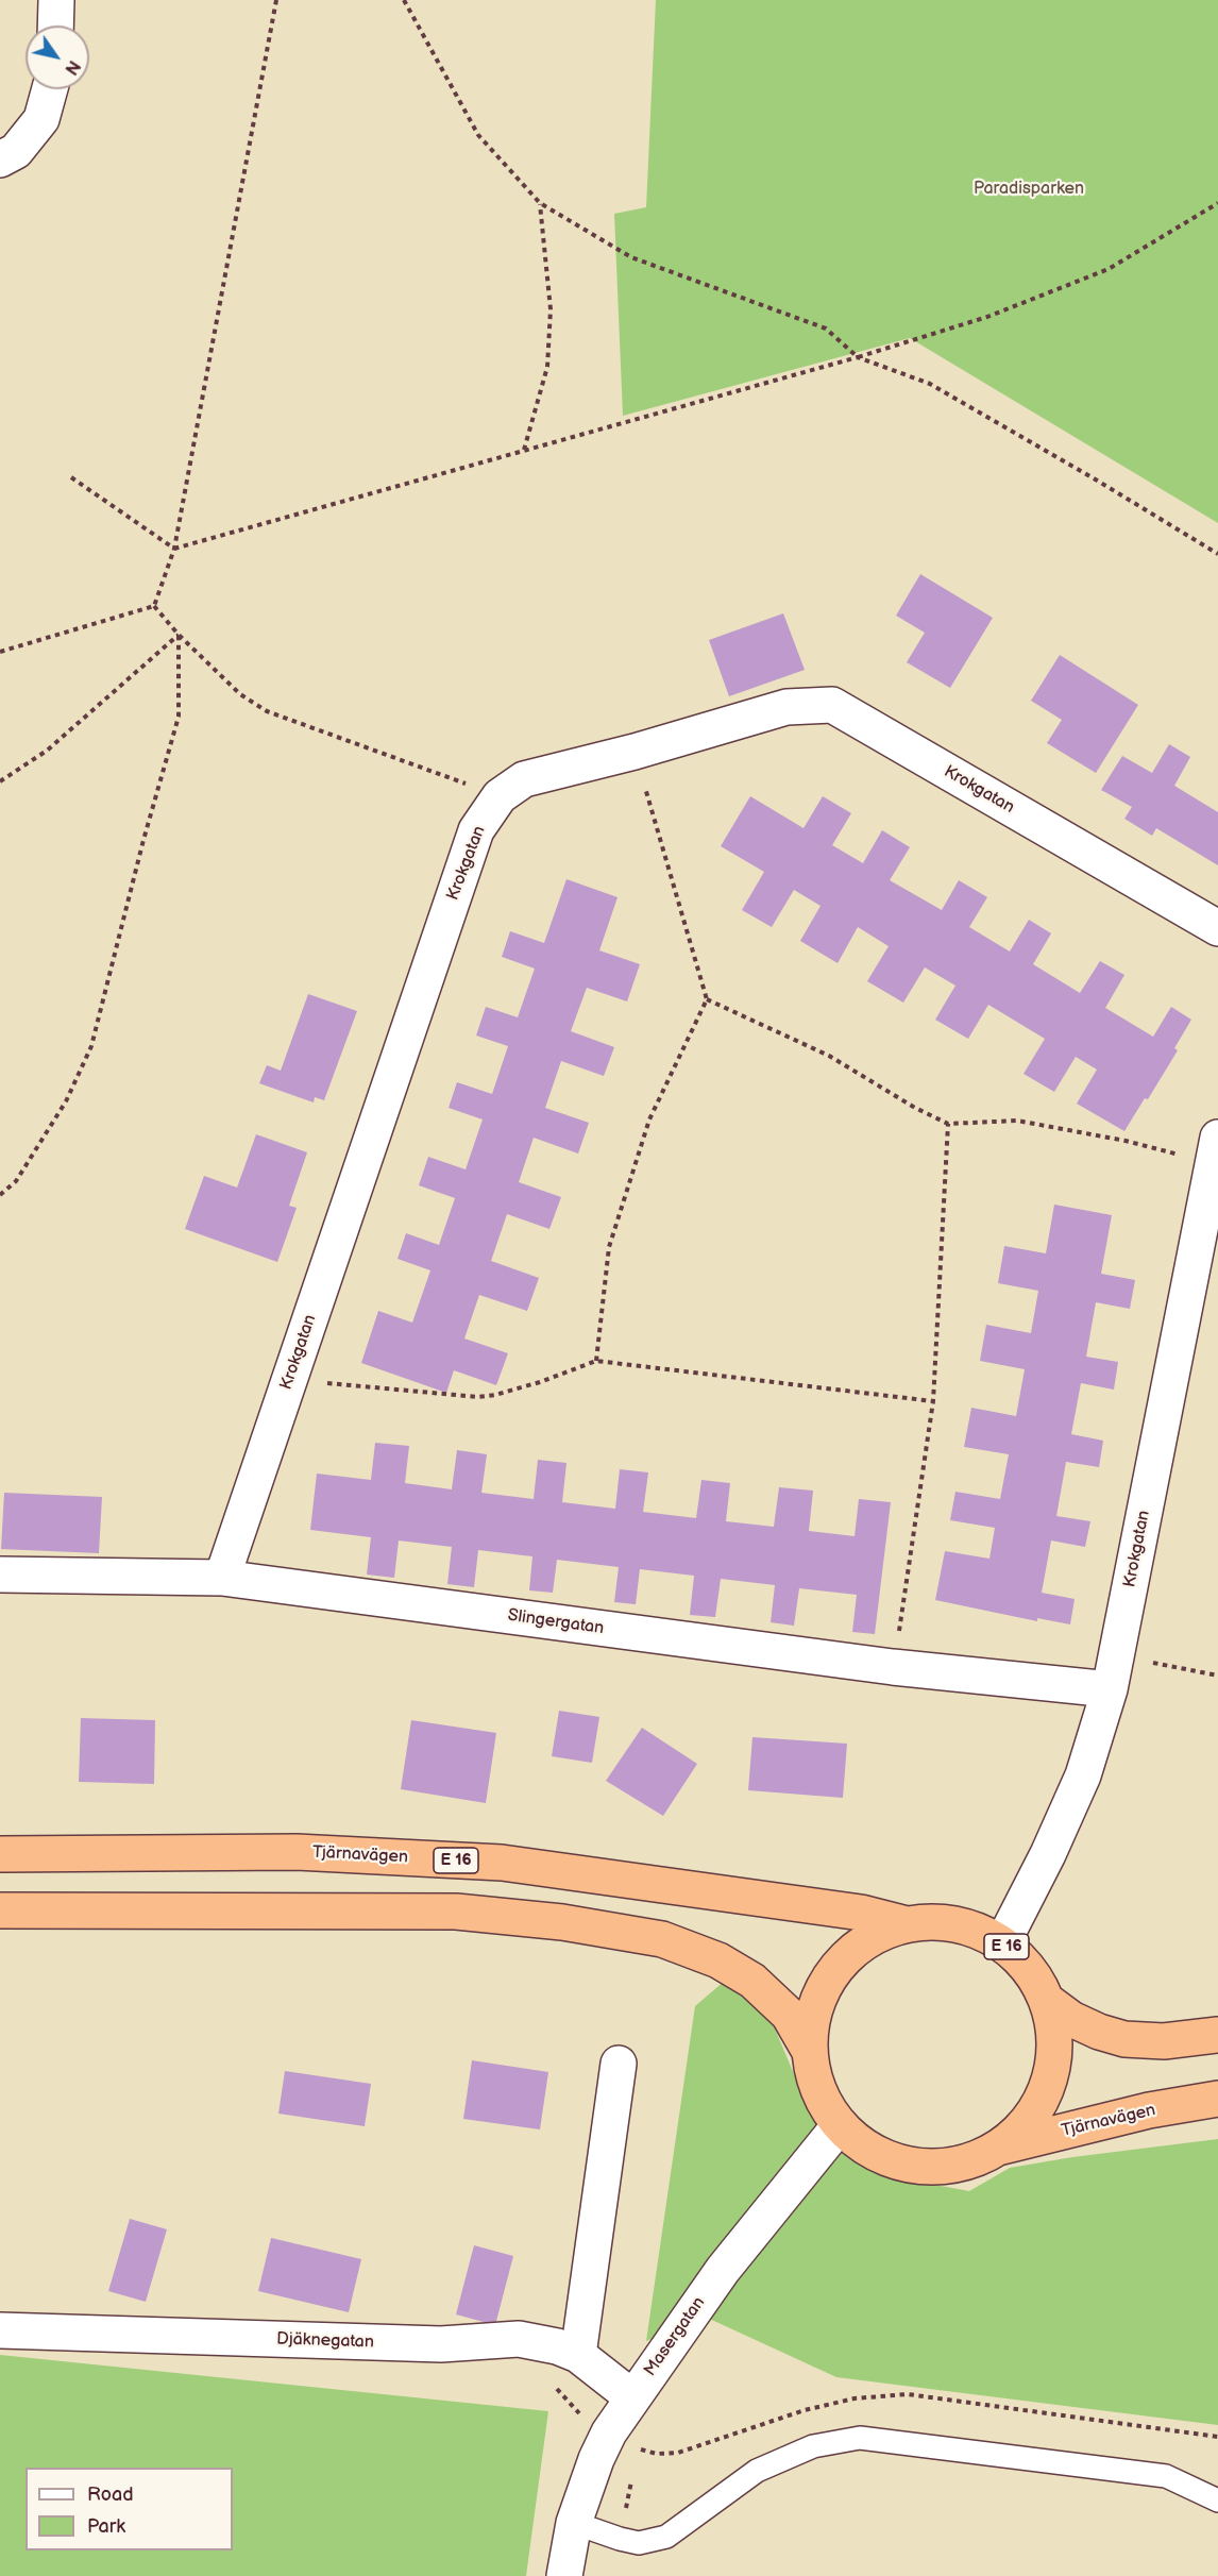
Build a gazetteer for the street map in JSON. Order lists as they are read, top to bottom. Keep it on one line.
{"streets":{"highway":["Tjärnavägen","E 16"],"street":["Krokgatan","Slingergatan","Masergatan","Djäknegatan"]},"crossings":[["Krokgatan","Slingergatan"],["Krokgatan","Tjärnavägen"],["Tjärnavägen","Masergatan"],["Masergatan","Djäknegatan"]],"parks":["Paradisparken"],"legend":["Road","Park"],"north":"bottom right"}
